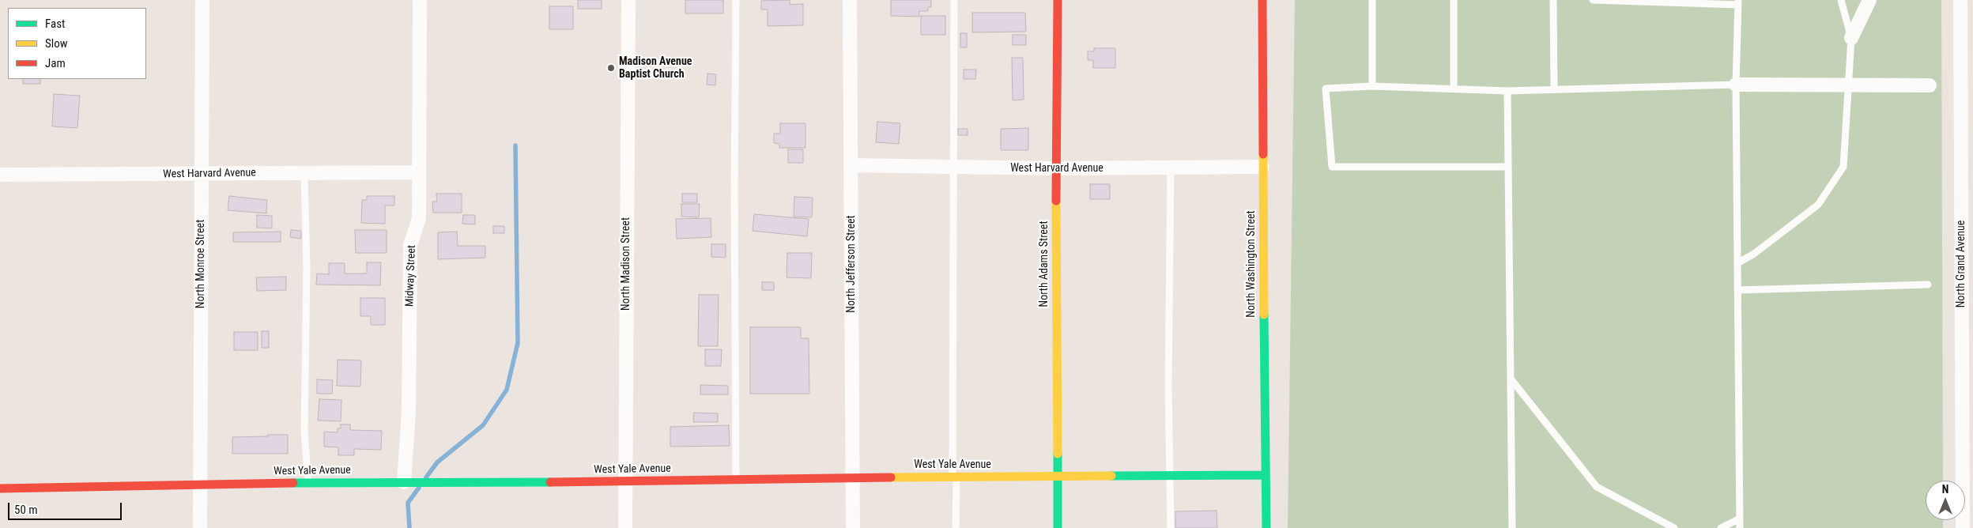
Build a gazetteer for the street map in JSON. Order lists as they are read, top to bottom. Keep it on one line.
{"streets":{"street":["West Harvard Avenue","North Monroe Street","North Madison Street","North Jefferson Street","North Adams Street","North Washington Street","North Grand Avenue","Midway Street","West Yale Avenue"]},"crossings":[["West Harvard Avenue","North Monroe Street"],["West Harvard Avenue","North Jefferson Street"],["West Harvard Avenue","North Adams Street"],["West Harvard Avenue","North Washington Street"],["West Harvard Avenue","Midway Street"],["North Monroe Street","West Yale Avenue"],["North Madison Street","West Yale Avenue"],["North Jefferson Street","West Yale Avenue"],["North Adams Street","West Yale Avenue"],["North Washington Street","West Yale Avenue"],["Midway Street","West Yale Avenue"]],"places":["Madison Avenue Baptist Church"],"legend":["Fast","Slow","Jam"],"scale_bar":"50 m","north":"top"}
